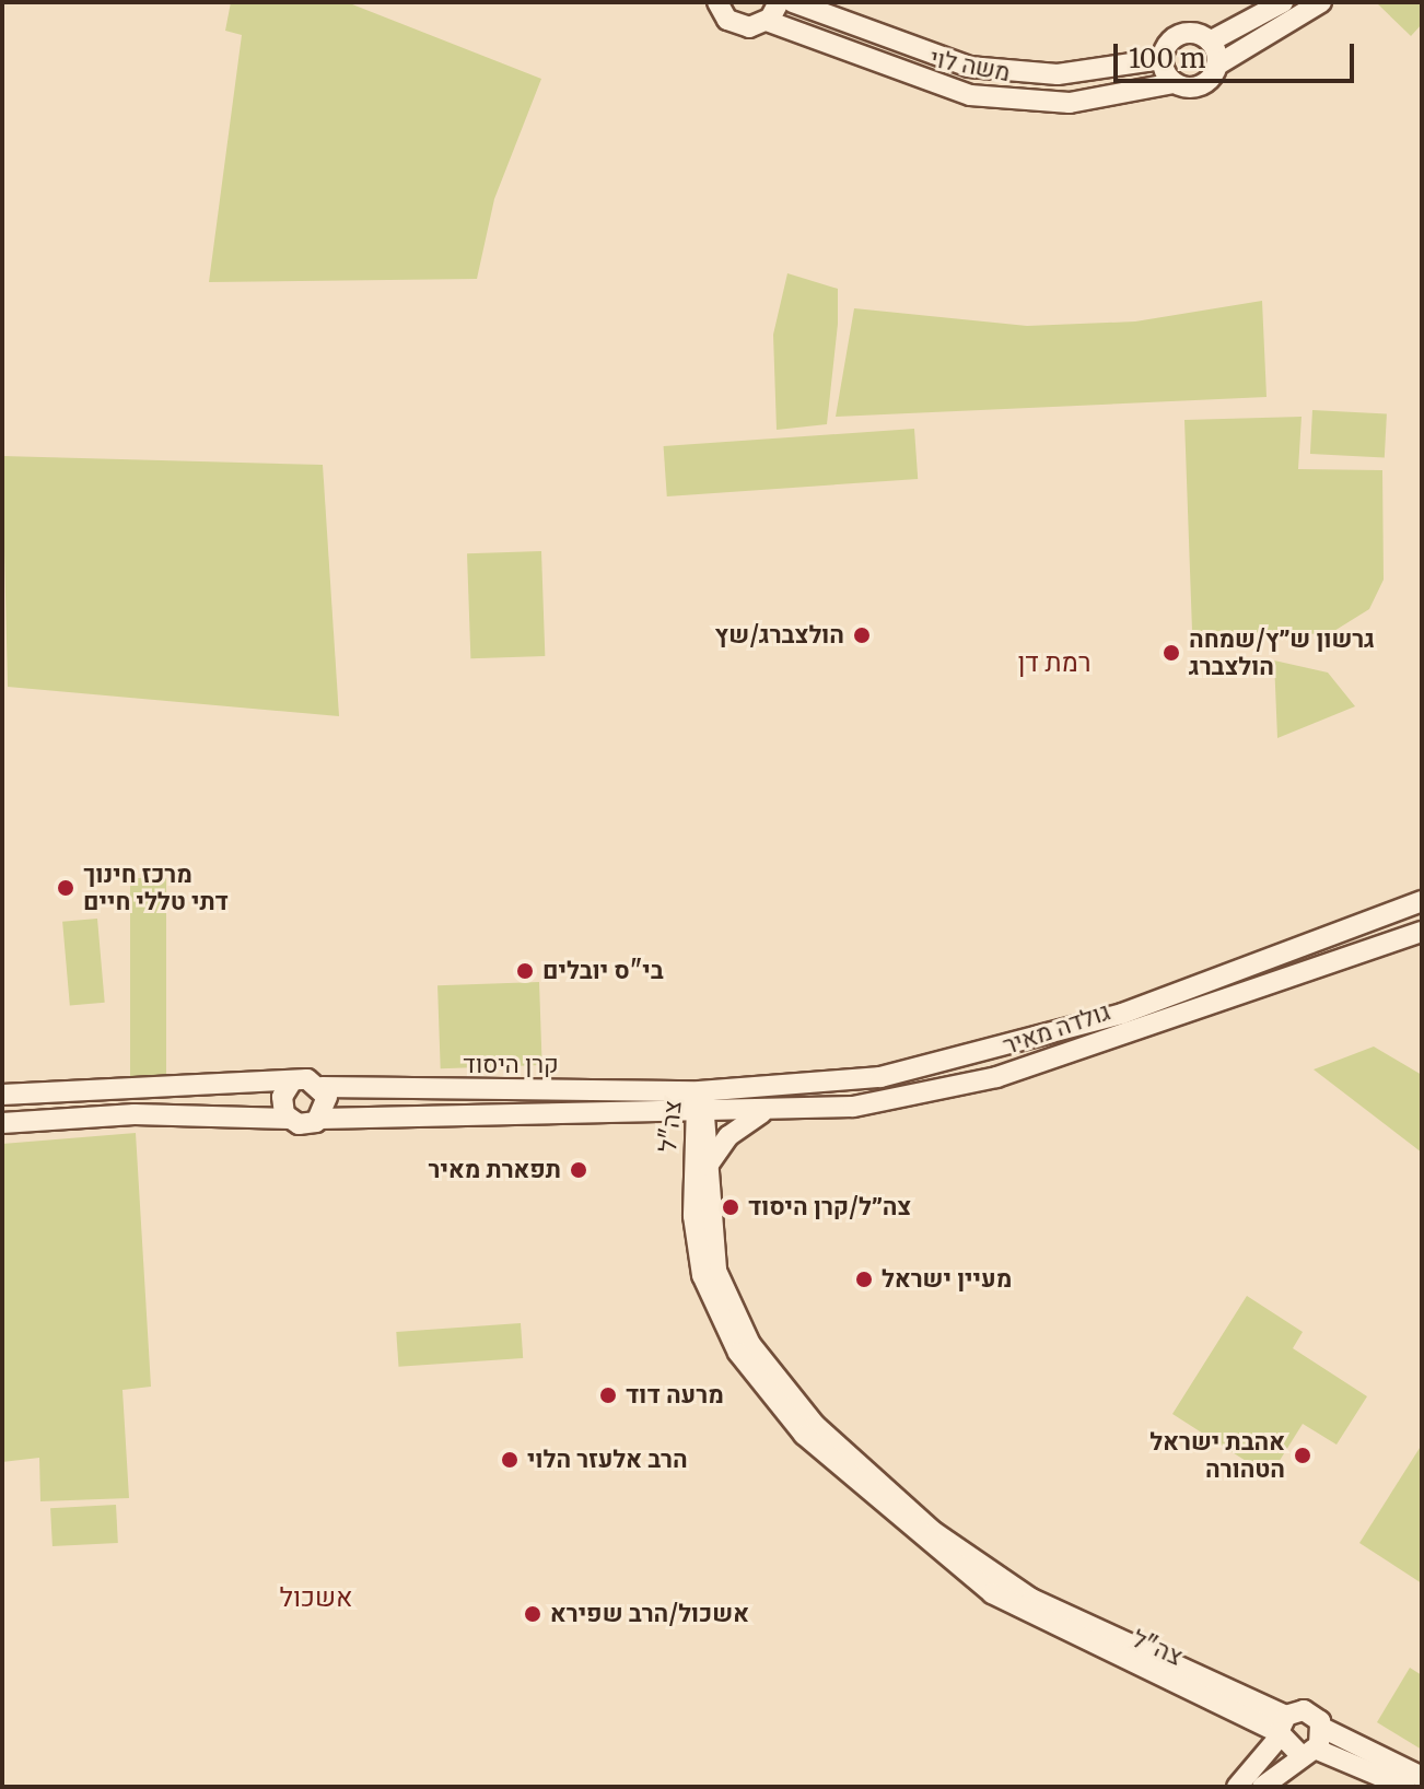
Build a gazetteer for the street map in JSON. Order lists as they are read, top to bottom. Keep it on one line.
{"streets":{"street":["משה לוי","גולדה מאיר","קרן היסוד","צה\"ל"]},"crossings":[["גולדה מאיר","קרן היסוד"],["גולדה מאיר","צה\"ל"],["קרן היסוד","צה\"ל"]],"districts":["רמת דן","אשכול"],"places":["הולצברג/שץ","גרשון ש״ץ/שמחה הולצברג","מרכז חינוך דתי טללי חיים","בי\"ס יובלים","תפארת מאיר","צה״ל/קרן היסוד","מעיין ישראל","מרעה דוד","אהבת ישראל הטהורה","הרב אלעזר הלוי","אשכול/הרב שפירא"],"scale_bar":"100 m"}
